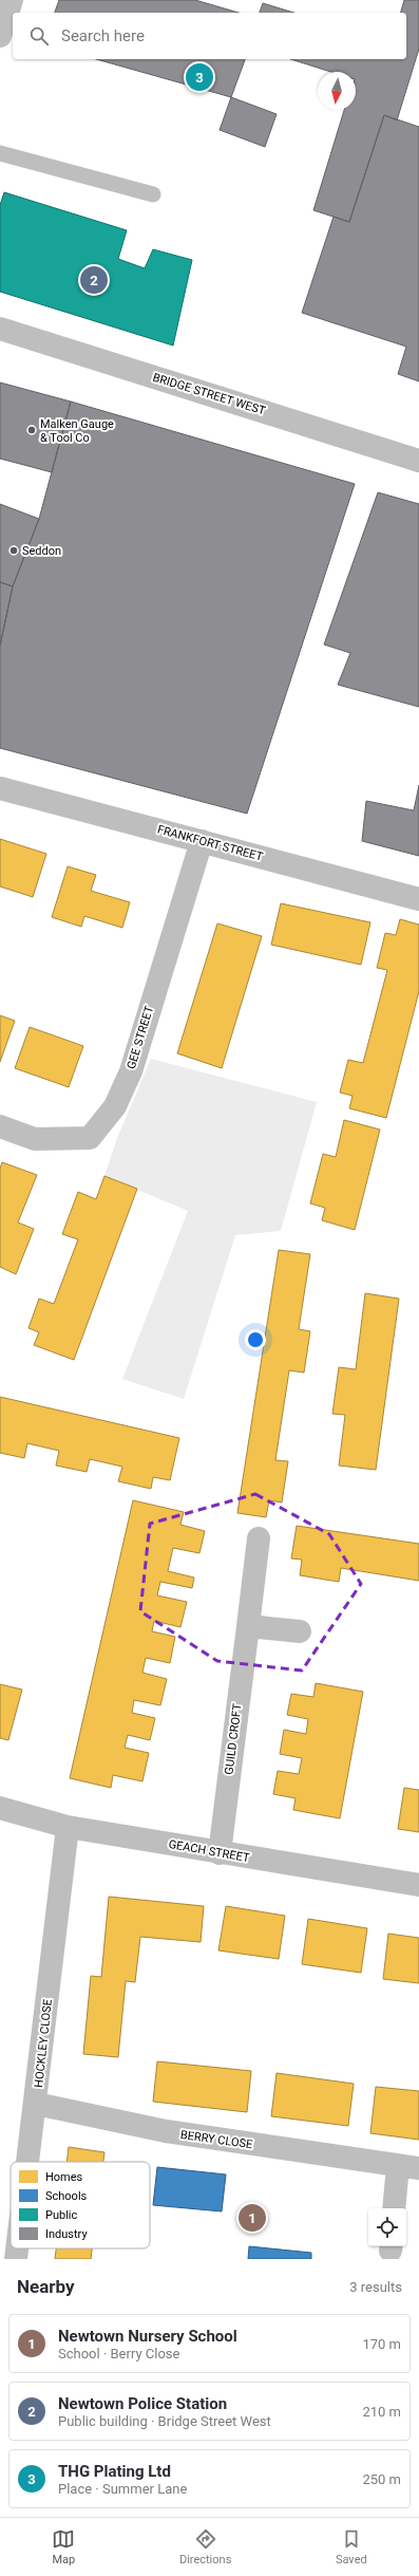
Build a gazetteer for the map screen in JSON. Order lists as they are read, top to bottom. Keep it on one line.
{"streets":{"street":["BRIDGE STREET WEST","FRANKFORT STREET","GEE STREET","GUILD CROFT","GEACH STREET","HOCKLEY CLOSE","BERRY CLOSE"]},"crossings":[["FRANKFORT STREET","GEE STREET"],["GUILD CROFT","GEACH STREET"],["GEACH STREET","HOCKLEY CLOSE"],["HOCKLEY CLOSE","BERRY CLOSE"]],"places":["Malken Gauge & Tool Co","Seddon"],"legend":["Homes","Schools","Public","Industry"],"north":"bottom","page":{"search":"Search here","pins":["3","2","1"],"heading":["Nearby","3 results"],"list":[{"mark":"1","name":"Newtown Nursery School","note":"School · Berry Close","value":"170 m"},{"mark":"2","name":"Newtown Police Station","note":"Public building · Bridge Street West","value":"210 m"},{"mark":"3","name":"THG Plating Ltd","note":"Place · Summer Lane","value":"250 m"}],"nav":["Map","Directions","Saved"]}}
